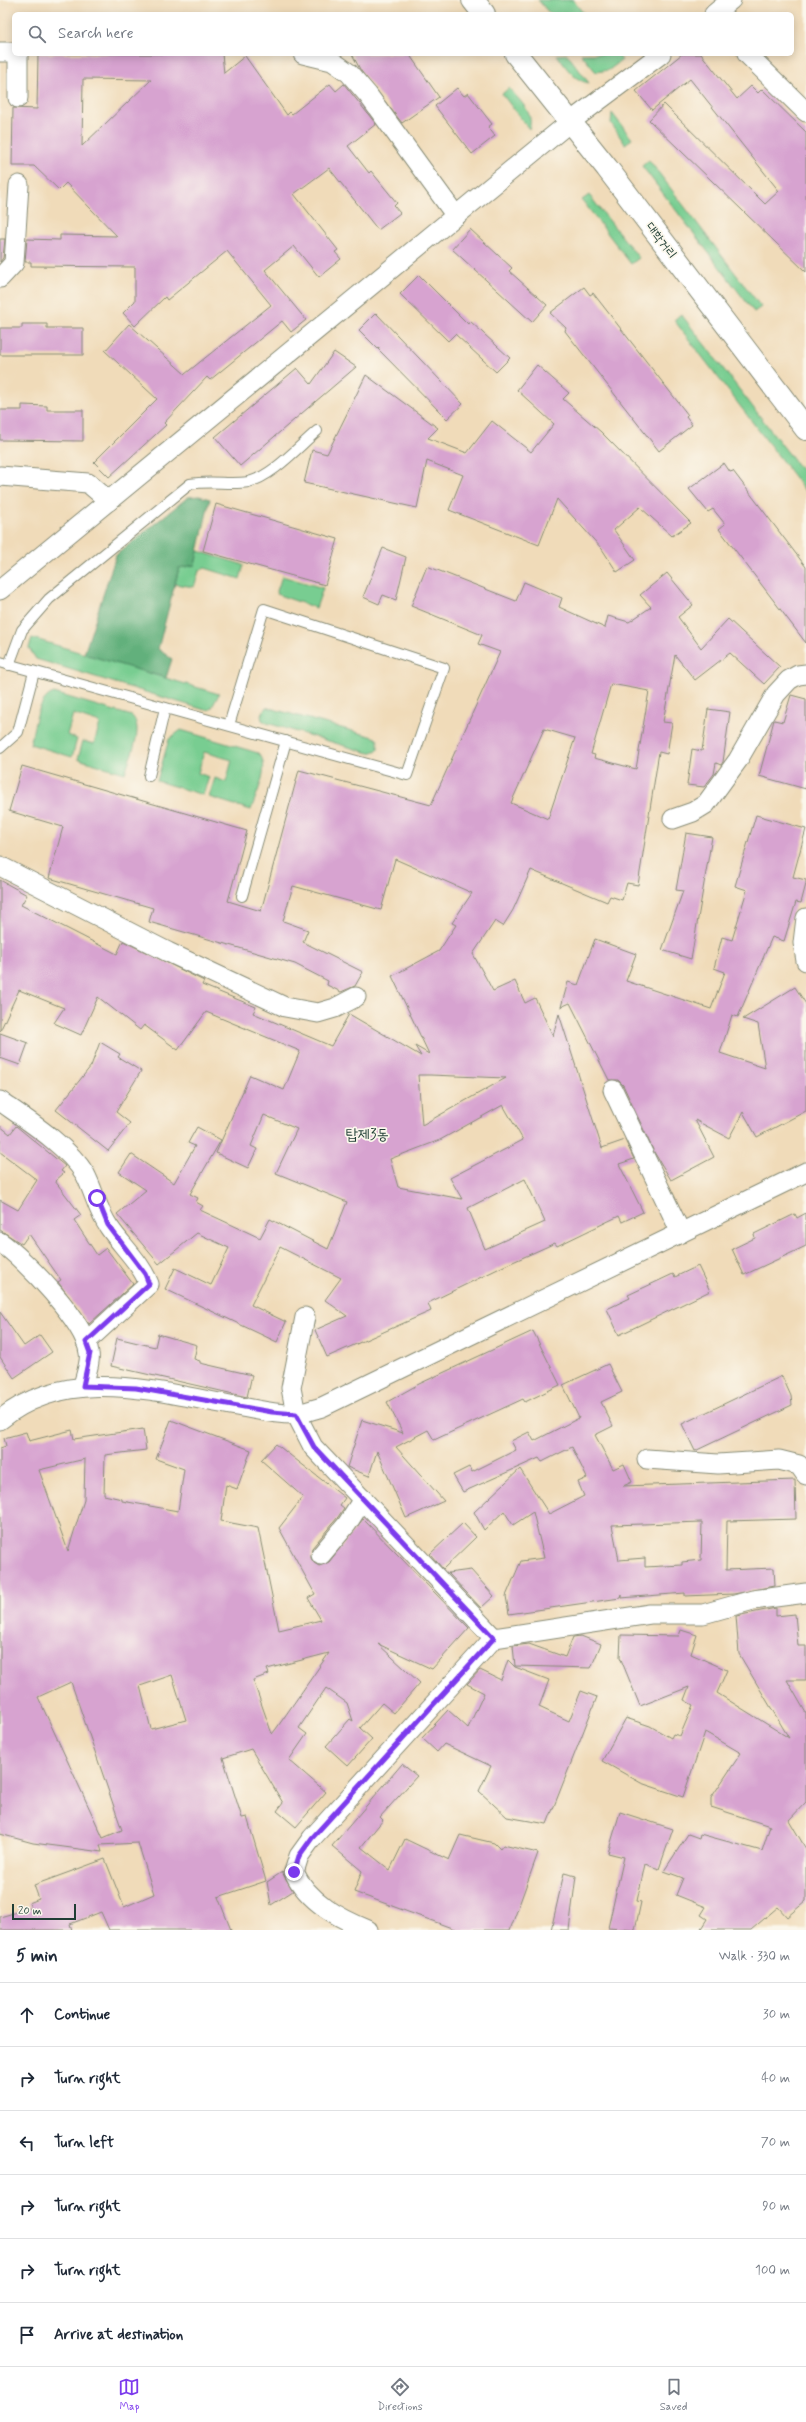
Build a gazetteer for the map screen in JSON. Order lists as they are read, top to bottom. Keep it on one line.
{"streets":{"main road":["대학거리"]},"districts":["탑제3동"],"scale_bar":"20 m","page":{"search":"Search here","scale":"20 m","heading":["5 min","Walk · 330 m"],"list":[["Continue","30 m"],["Turn right","40 m"],["Turn left","70 m"],["Turn right","90 m"],["Turn right","100 m"],"Arrive at destination"],"nav":["Map","Directions","Saved"]}}
